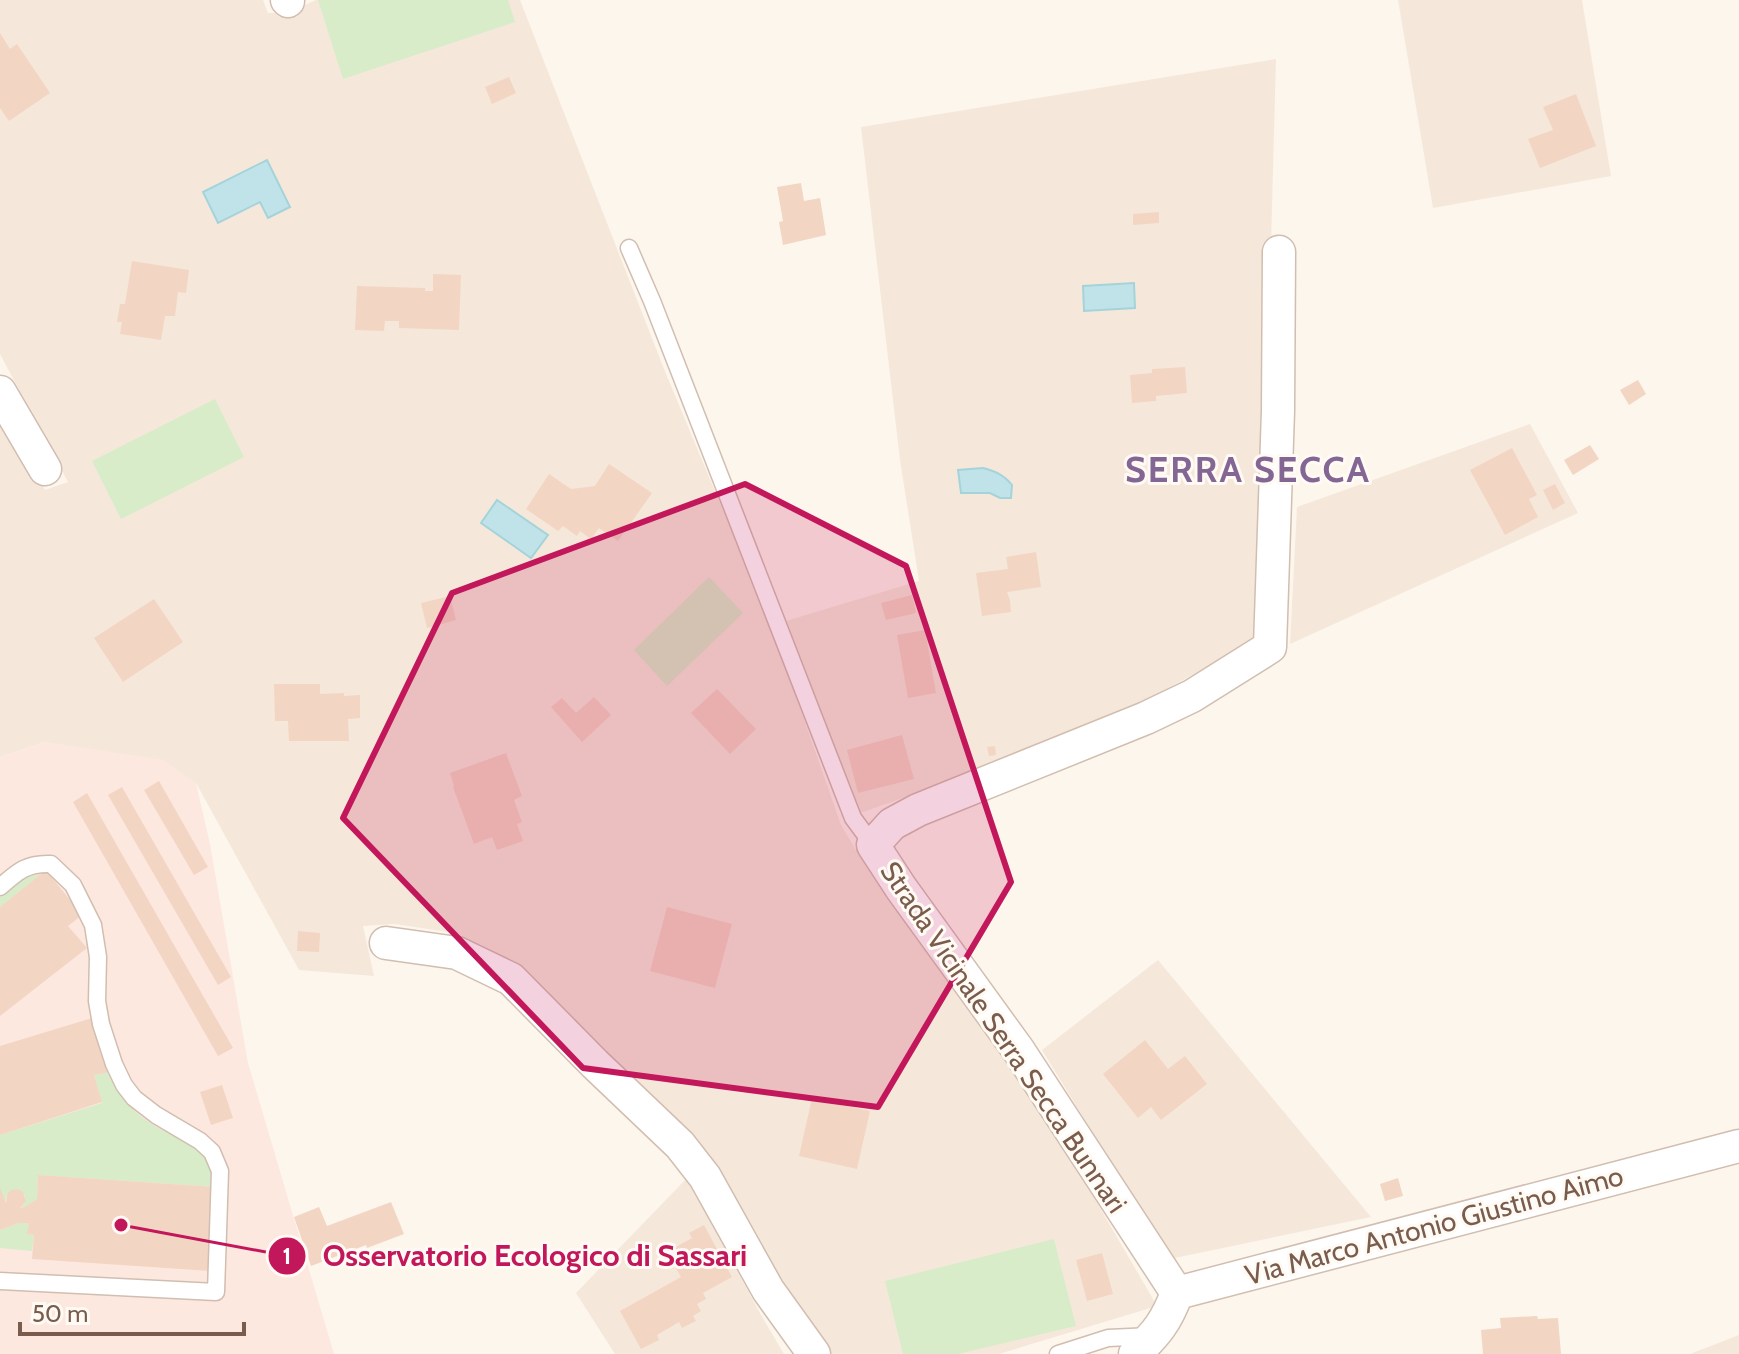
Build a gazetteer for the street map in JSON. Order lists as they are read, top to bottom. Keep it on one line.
{"streets":{"street":["Strada Vicinale Serra Secca Bunnari","Via Marco Antonio Giustino Aimo"]},"crossings":[["Strada Vicinale Serra Secca Bunnari","Via Marco Antonio Giustino Aimo"]],"districts":["SERRA SECCA"],"places":["Osservatorio Ecologico di Sassari"],"scale_bar":"50 m"}
